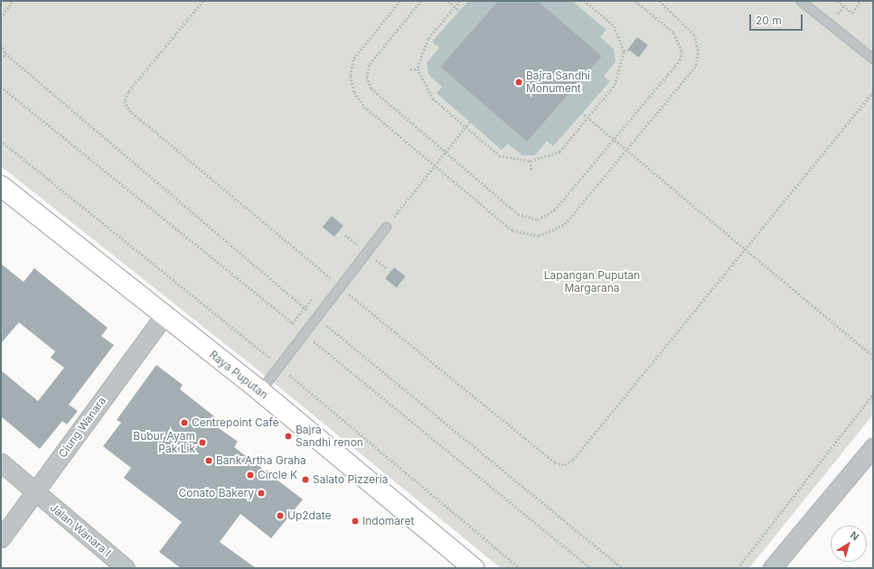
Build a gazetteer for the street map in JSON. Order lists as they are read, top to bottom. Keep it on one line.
{"streets":{"main road":["Raya Puputan"],"street":["Ciung Wanara","Jalan Wanara I"]},"crossings":[["Raya Puputan","Ciung Wanara"],["Ciung Wanara","Jalan Wanara I"]],"parks":["Lapangan Puputan Margarana"],"places":["Bajra Sandhi Monument","Centrepoint Cafe","Bajra Sandhi renon","Bubur Ayam Pak Lik","Bank Artha Graha","Circle K","Salato Pizzeria","Conato Bakery","Up2date","Indomaret"],"scale_bar":"20 m","north":"top right"}
